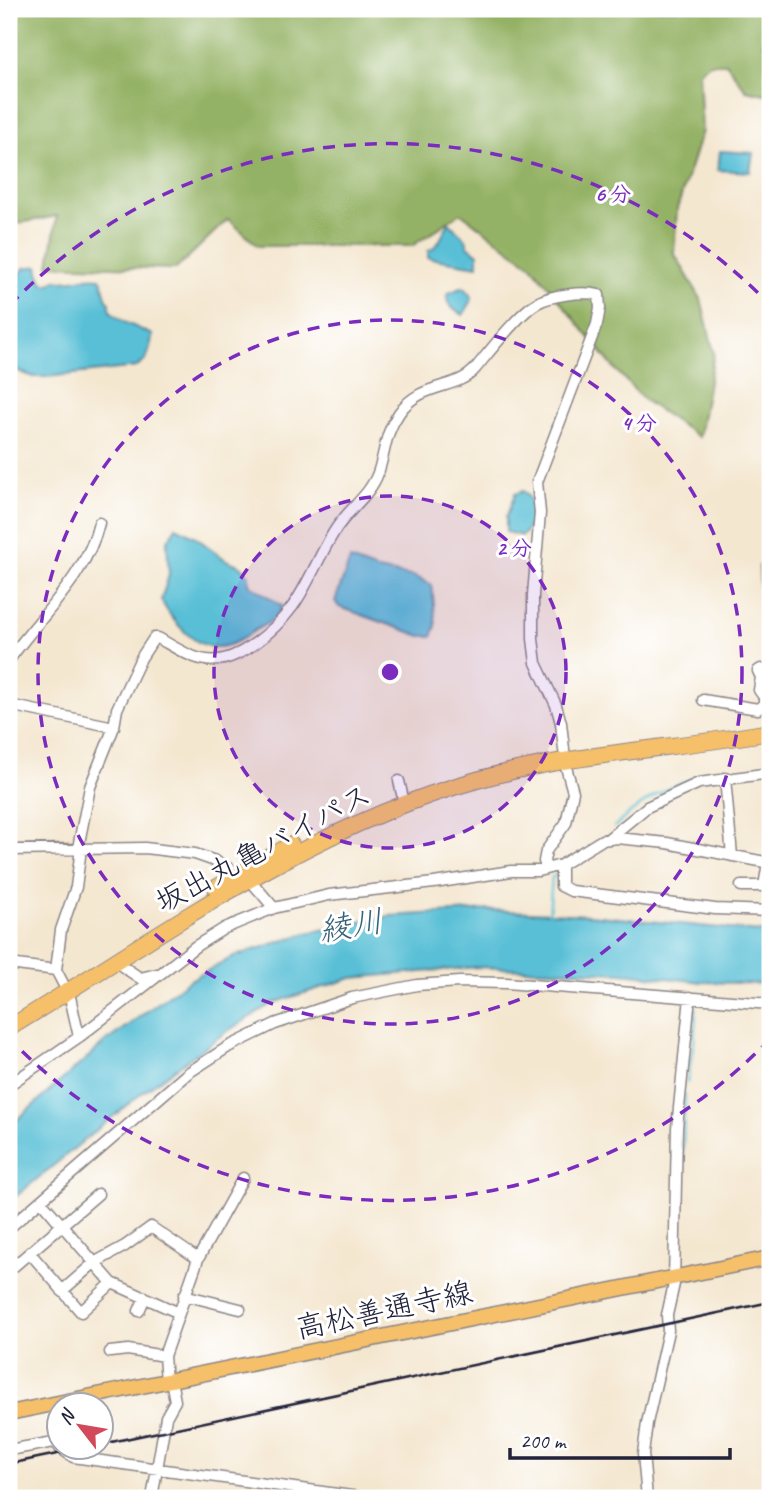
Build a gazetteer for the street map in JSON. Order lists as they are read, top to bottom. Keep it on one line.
{"streets":{"highway":["坂出丸亀バイパス"],"main road":["高松善通寺線"]},"water":["綾川"],"scale_bar":"200 m","north":"top left","rings":["6 分","4 分","2 分"]}
